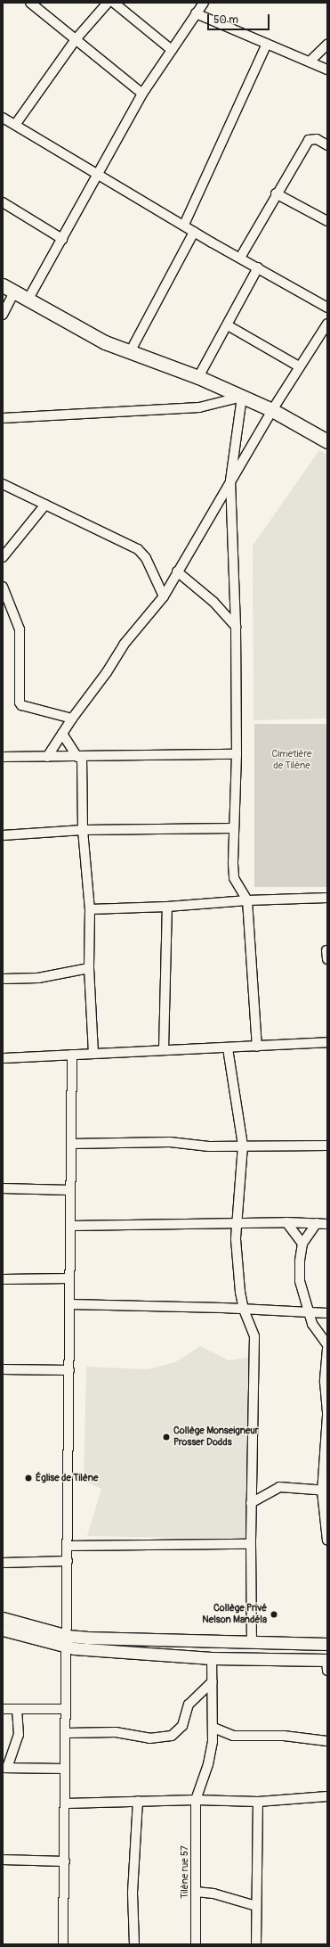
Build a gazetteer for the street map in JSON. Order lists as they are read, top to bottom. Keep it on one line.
{"streets":{"street":["Tilène rue 57"]},"parks":["Cimetiére de Tiléne"],"places":["Collège Monseigneur Prosser Dodds","Église de Tilène","Collège Privé Nelson Mandéla"],"scale_bar":"50 m"}
